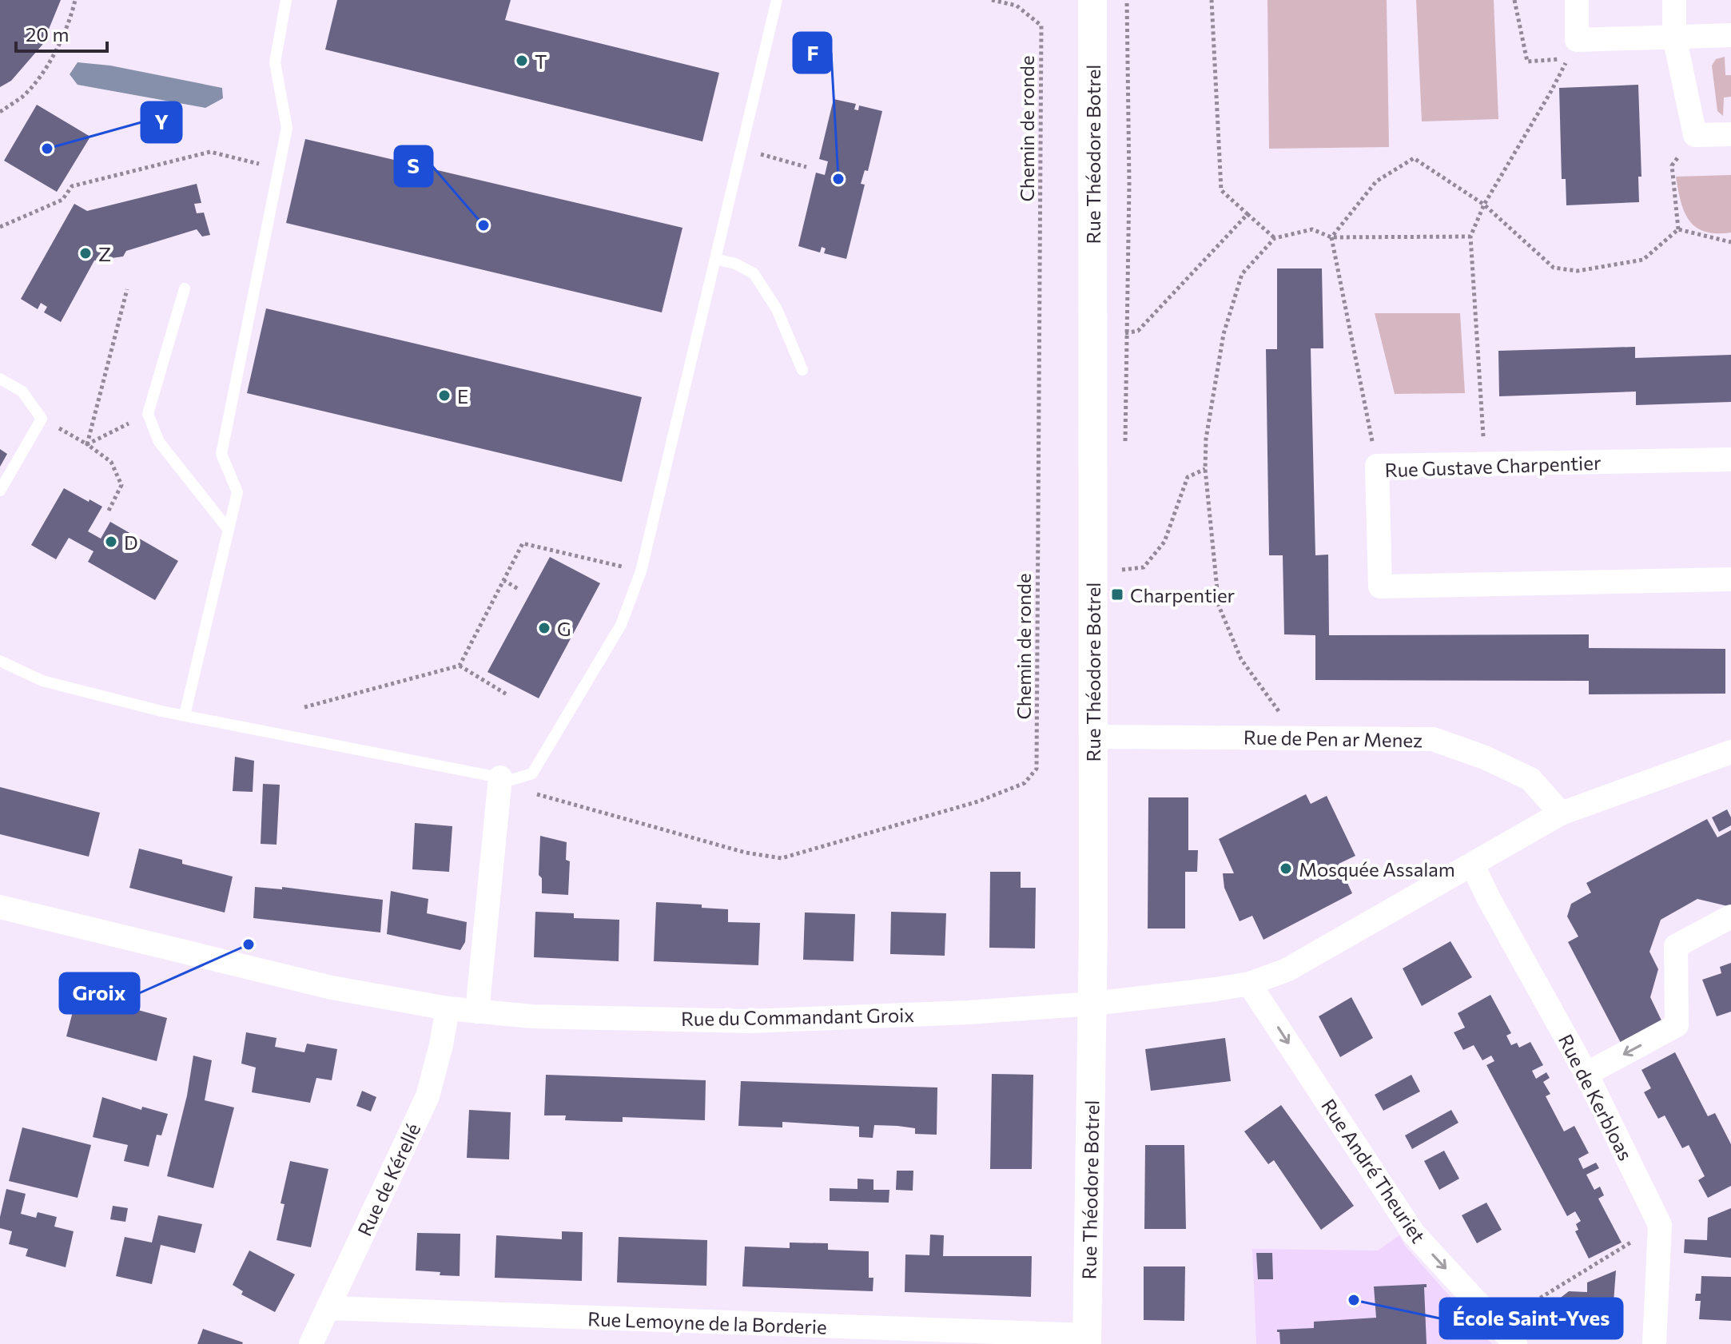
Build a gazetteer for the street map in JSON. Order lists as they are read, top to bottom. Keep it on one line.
{"streets":{"street":["Rue Théodore Botrel","Rue Gustave Charpentier","Rue de Pen ar Menez","Rue du Commandant Groix","Rue de Kerbloas","Rue André Theuriet","Rue de Kérellé","Rue Lemoyne de la Borderie"],"path":["Chemin de ronde"]},"crossings":[["Rue Théodore Botrel","Rue de Pen ar Menez"],["Rue Théodore Botrel","Rue du Commandant Groix"],["Rue Théodore Botrel","Rue Lemoyne de la Borderie"],["Rue de Pen ar Menez","Rue du Commandant Groix"],["Rue du Commandant Groix","Rue de Kerbloas"],["Rue du Commandant Groix","Rue André Theuriet"],["Rue du Commandant Groix","Rue de Kérellé"],["Rue de Kérellé","Rue Lemoyne de la Borderie"]],"one_way":["Rue André Theuriet"],"places":{"other":["T","Y","F","S","Z","E","D","G","Mosquée Assalam","Groix","École Saint-Yves"],"transit":["Charpentier"]},"scale_bar":"20 m"}
